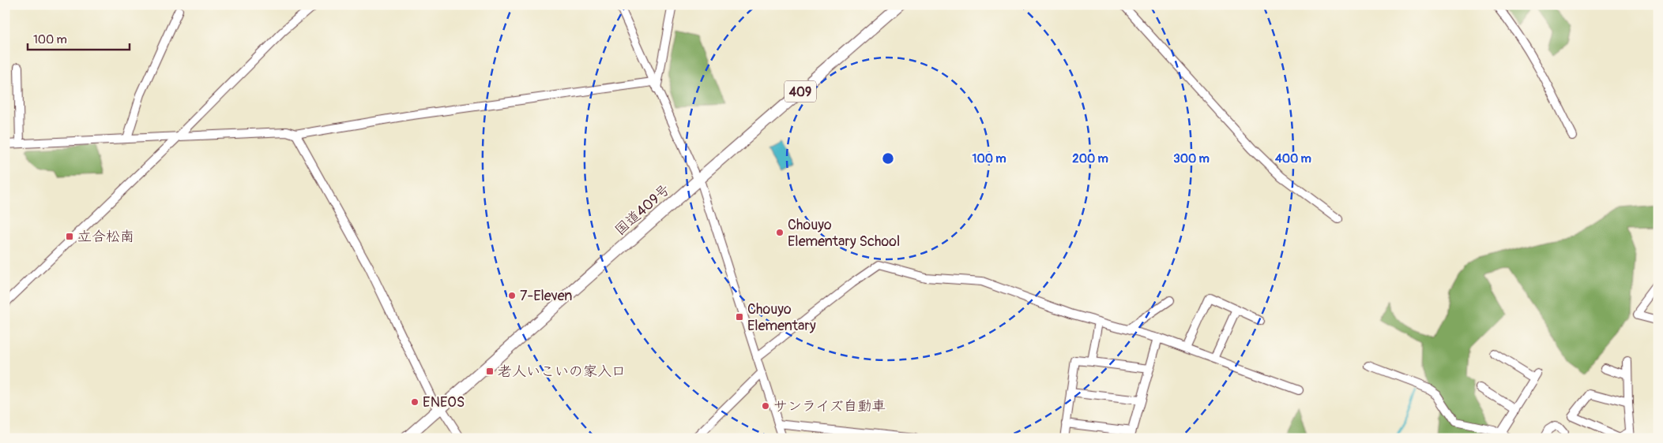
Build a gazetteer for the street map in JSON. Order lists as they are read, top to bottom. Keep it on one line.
{"streets":{"highway":["409","国道409号"]},"places":{"other":["Chouyo Elementary School","7-Eleven","ENEOS","サンライズ自動車"],"transit":["立合松南","Chouyo Elementary","老人いこいの家入口"]},"scale_bar":"100 m","rings":["100 m","200 m","300 m","400 m"]}
